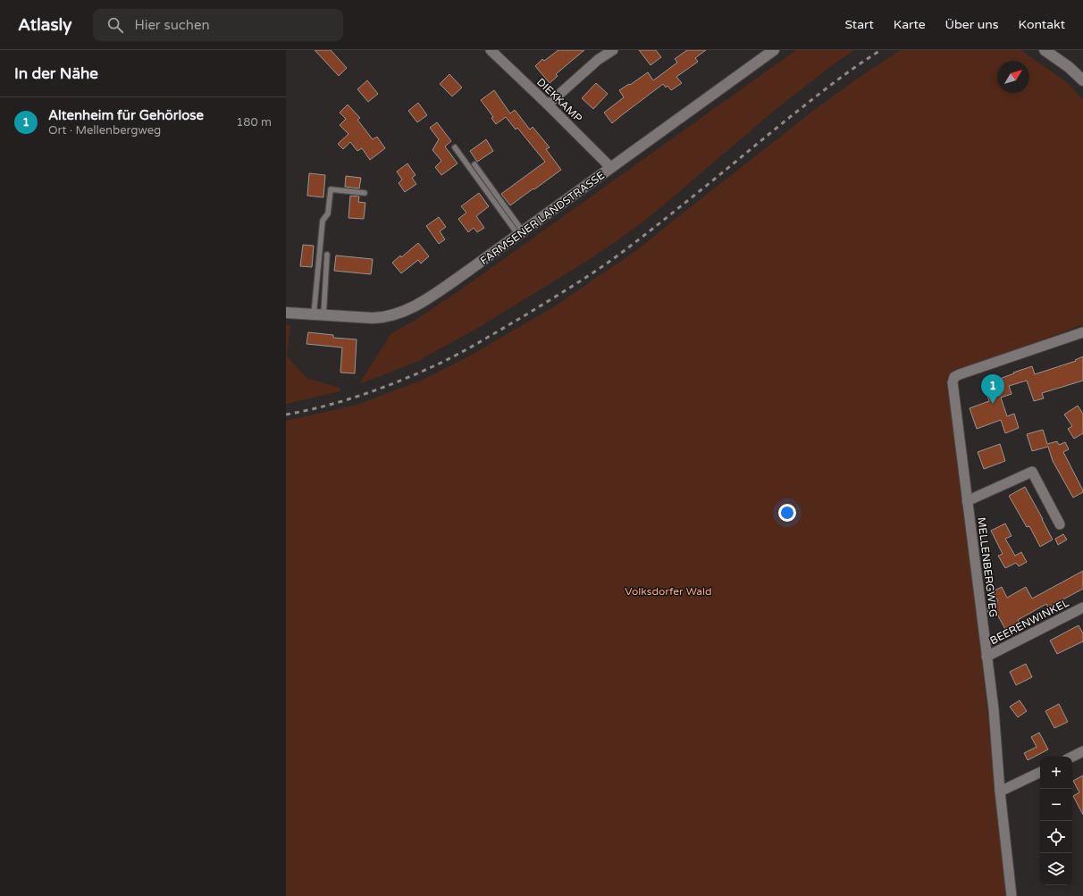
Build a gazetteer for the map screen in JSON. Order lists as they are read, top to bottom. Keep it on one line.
{"streets":{"main road":["FARMSENER LANDSTRASSE"],"street":["DIEKKAMP","MELLENBERGWEG","BEERENWINKEL"]},"crossings":[["DIEKKAMP","FARMSENER LANDSTRASSE"],["MELLENBERGWEG","BEERENWINKEL"]],"parks":["Volksdorfer Wald"],"north":"top right","page":{"header":"Atlasly","search":"Hier suchen","nav":["Start","Karte","Über uns","Kontakt"],"heading":"In der Nähe","list":[{"mark":"1","name":"Altenheim für Gehörlose","note":"Ort · Mellenbergweg","value":"180 m"}],"pins":"1","map_buttons":["+","−"]}}
